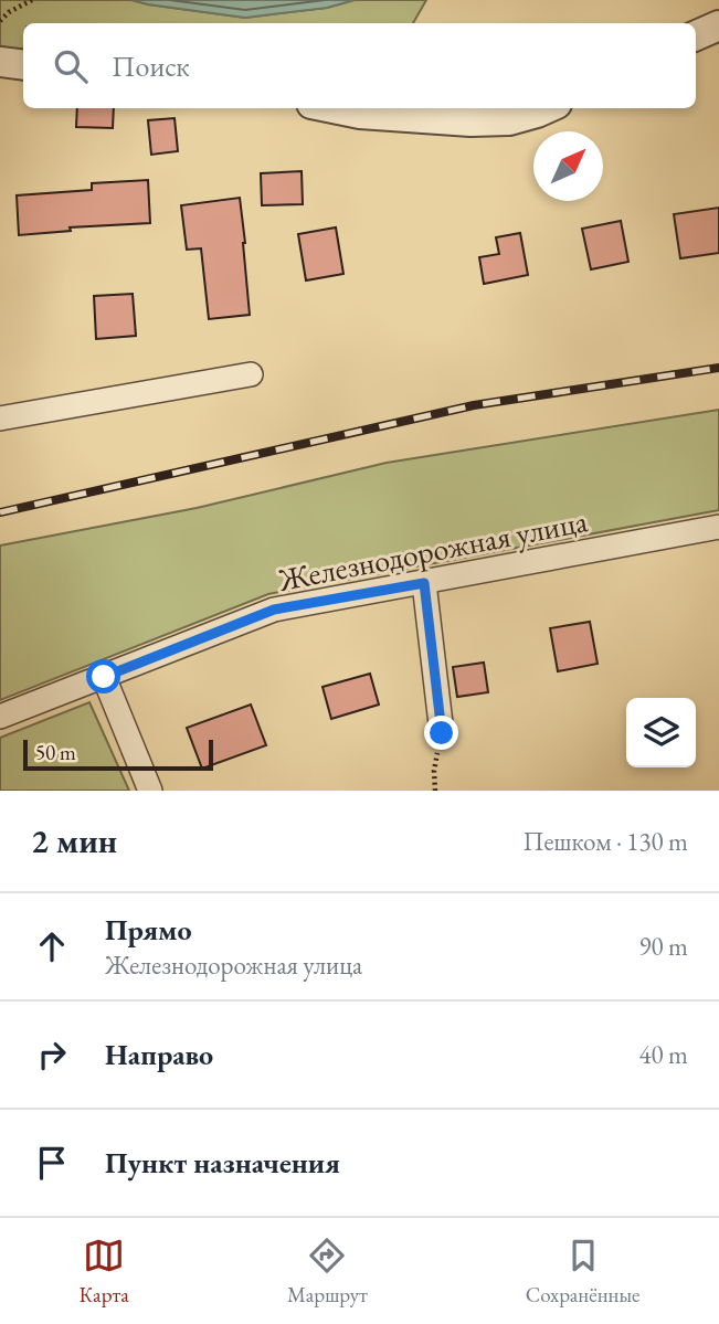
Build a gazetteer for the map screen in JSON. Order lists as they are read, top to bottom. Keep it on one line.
{"streets":{"street":["Железнодорожная улица"]},"scale_bar":"50 m","north":"top right","page":{"search":"Поиск","scale":"50 m","heading":["2 мин","Пешком · 130 m"],"list":[["Прямо","Железнодорожная улица","90 m"],["Направо","40 m"],"Пункт назначения"],"nav":["Карта","Маршрут","Сохранённые"]}}
